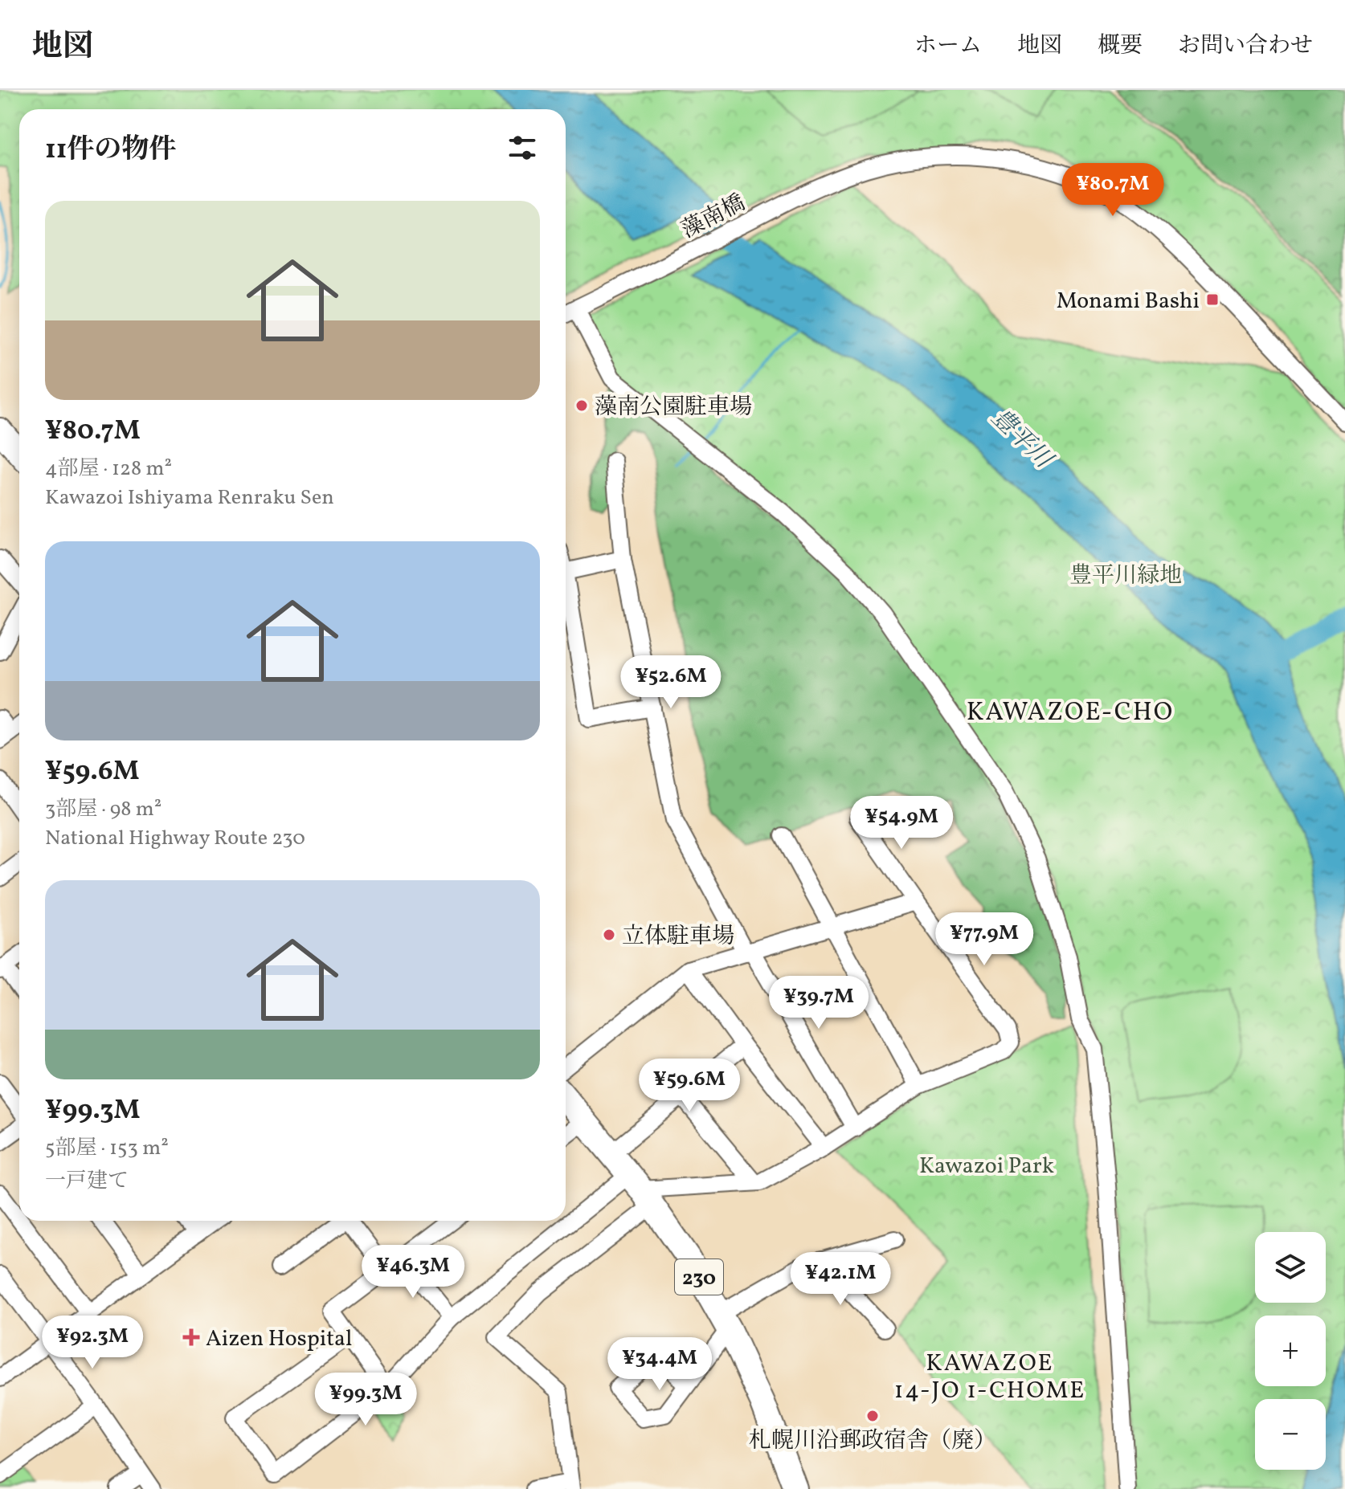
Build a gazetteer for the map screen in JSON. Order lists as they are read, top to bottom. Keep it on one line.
{"streets":{"highway":["230"],"street":["藻南橋"]},"districts":["KAWAZOE-CHO","KAWAZOE 14-JO 1-CHOME"],"water":["豊平川"],"parks":["豊平川緑地","Kawazoi Park"],"places":{"transit":["Monami Bashi"],"other":["藻南公園駐車場","立体駐車場","札幌川沿郵政宿舎（廃）"],"health":["Aizen Hospital"]},"page":{"header":"地図","nav":["ホーム","地図","概要","お問い合わせ"],"heading":"11件の物件","price":["¥80.7M","¥52.6M","¥54.9M","¥77.9M","¥39.7M","¥59.6M","¥46.3M","¥42.1M","¥92.3M","¥34.4M","¥99.3M"],"list":[{"name":"¥80.7M","note":"4部屋 · 128 m² · Kawazoi Ishiyama Renraku Sen"},{"name":"¥59.6M","note":"3部屋 · 98 m² · National Highway Route 230"},{"name":"¥99.3M","note":"5部屋 · 153 m² · 一戸建て"}],"map_buttons":["+","−"]}}
